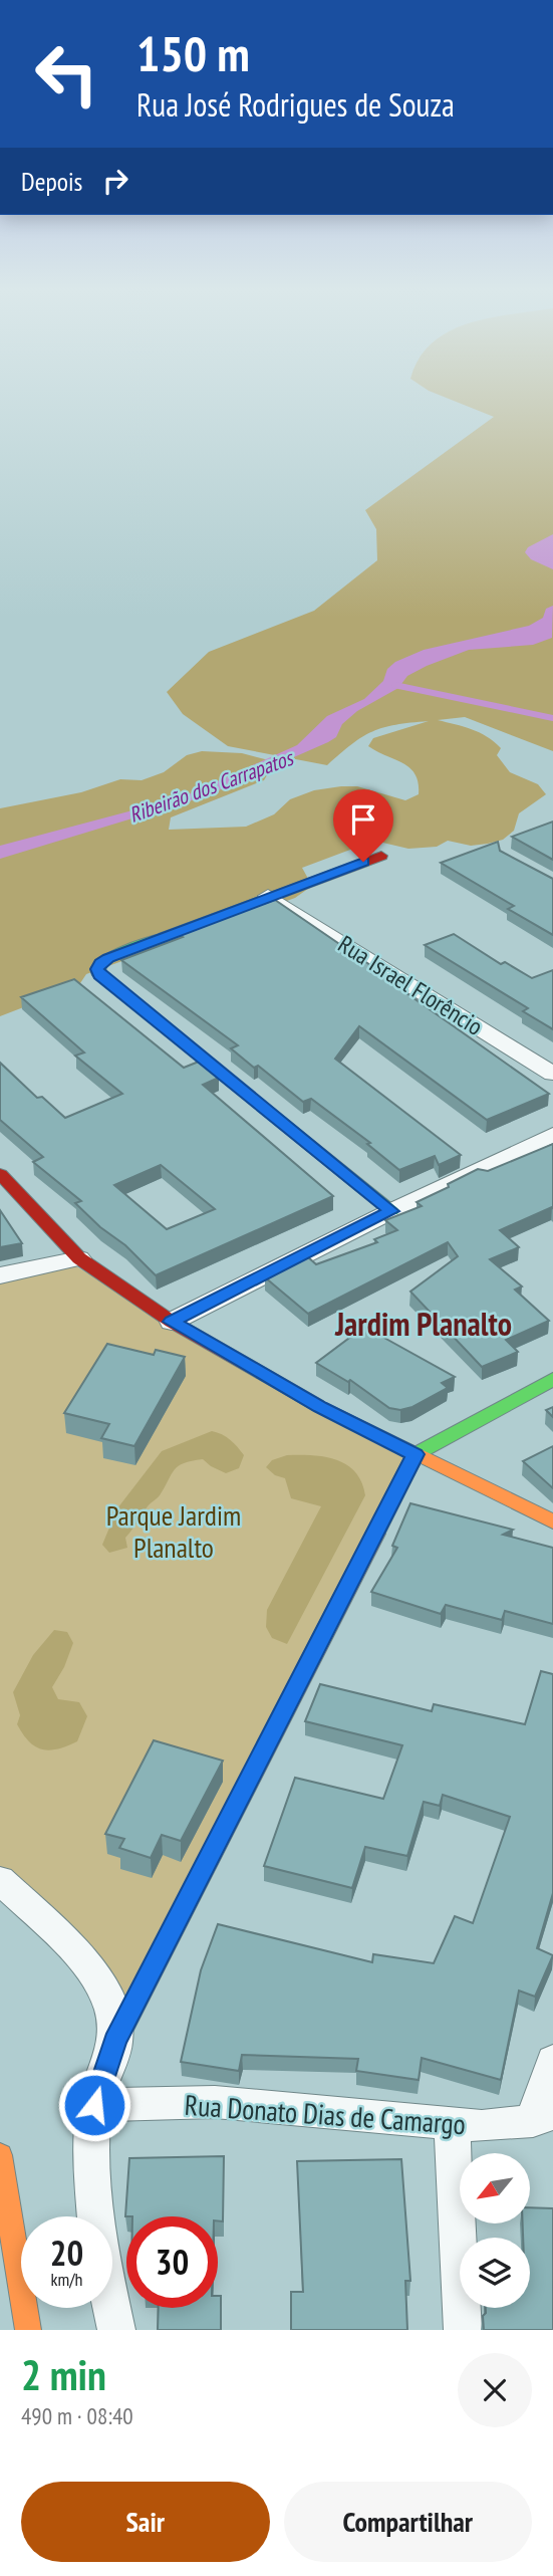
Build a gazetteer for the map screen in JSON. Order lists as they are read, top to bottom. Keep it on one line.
{"streets":{"street":["Rua Israel Florêncio","Rua Donato Dias de Camargo"]},"districts":["Jardim Planalto"],"water":["Ribeirão dos Carrapatos"],"parks":["Parque Jardim Planalto"],"north":"bottom left","page":{"turn":["150 m","Rua José Rodrigues de Souza"],"then":"Depois","speed":"20 km/h","limit":"30","heading":["2 min","490 m · 08:40"],"buttons":["Sair","Compartilhar"]}}
